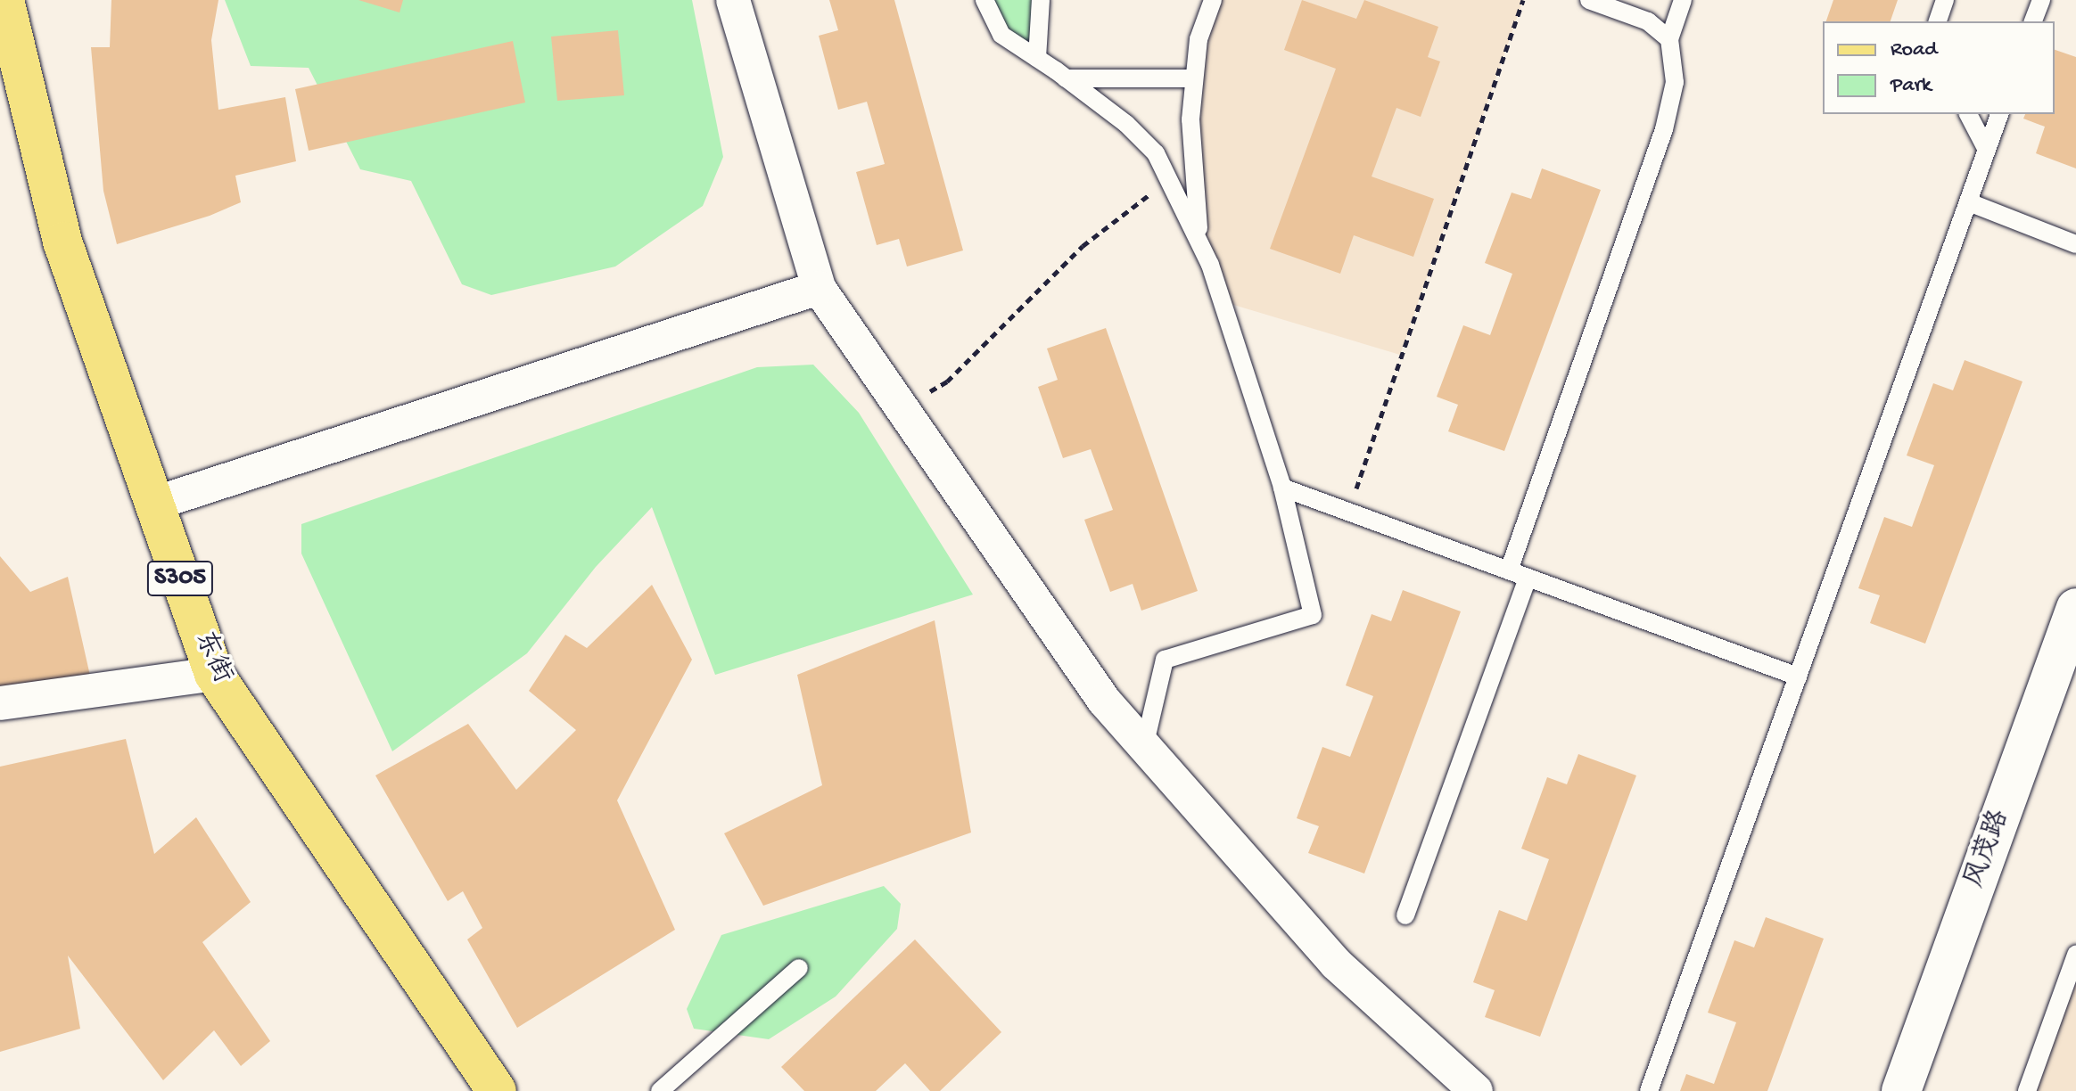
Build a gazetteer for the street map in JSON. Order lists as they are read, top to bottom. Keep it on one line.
{"streets":{"main road":["S305","东街"],"street":["风茂路"]},"legend":["Road","Park"]}
